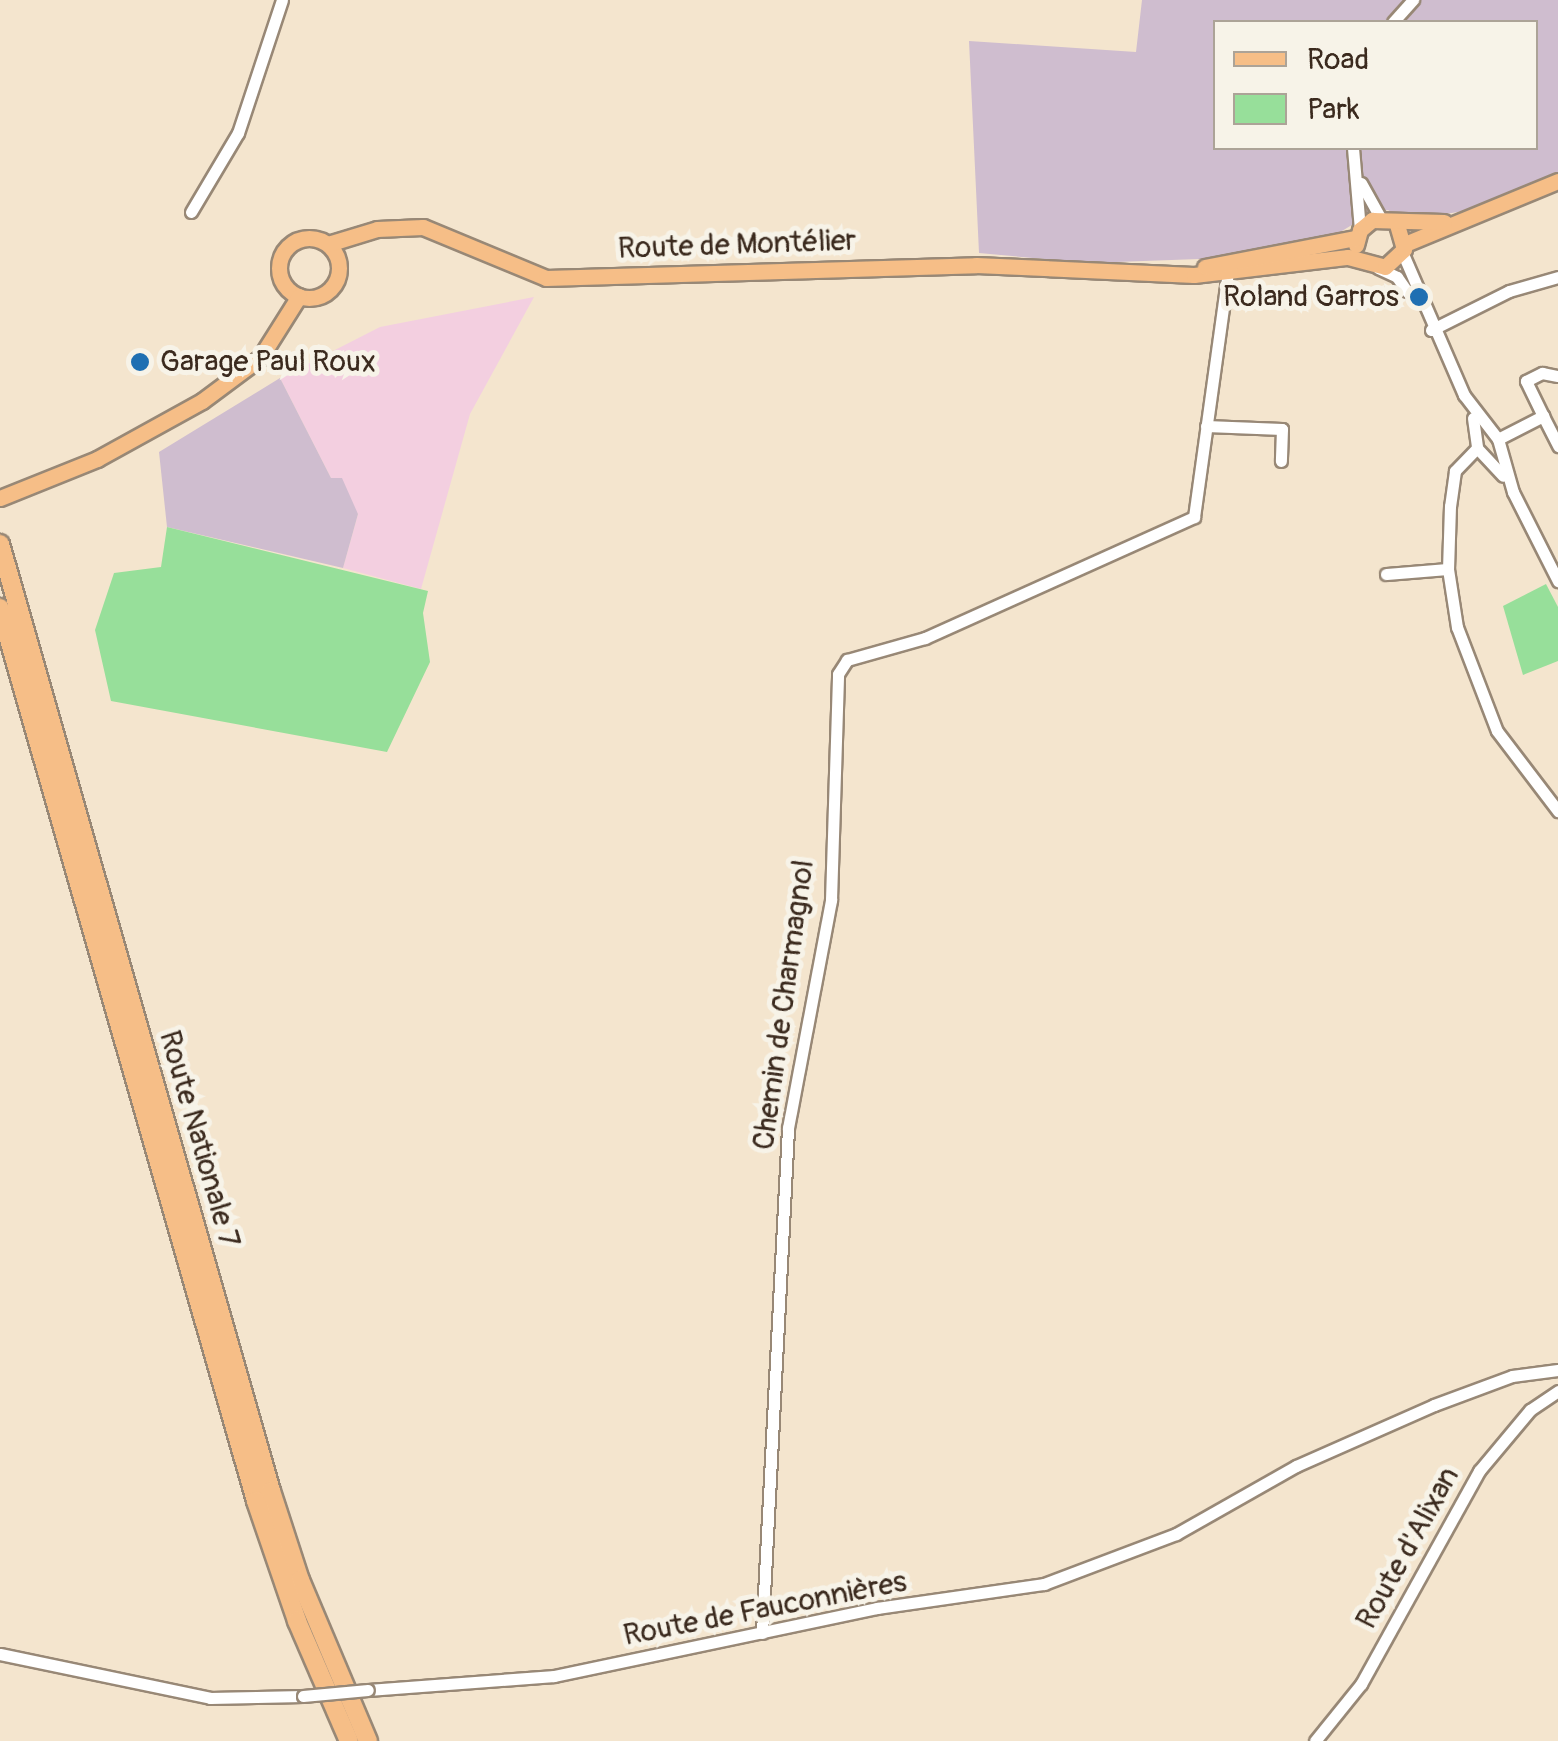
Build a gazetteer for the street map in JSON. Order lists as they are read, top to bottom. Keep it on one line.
{"streets":{"highway":["Route Nationale 7"],"main road":["Route de Montélier"],"street":["Chemin de Charmagnol","Route d'Alixan","Route de Fauconnières"]},"crossings":[["Route de Montélier","Chemin de Charmagnol"],["Chemin de Charmagnol","Route de Fauconnières"]],"places":["Roland Garros","Garage Paul Roux"],"legend":["Road","Park"]}
